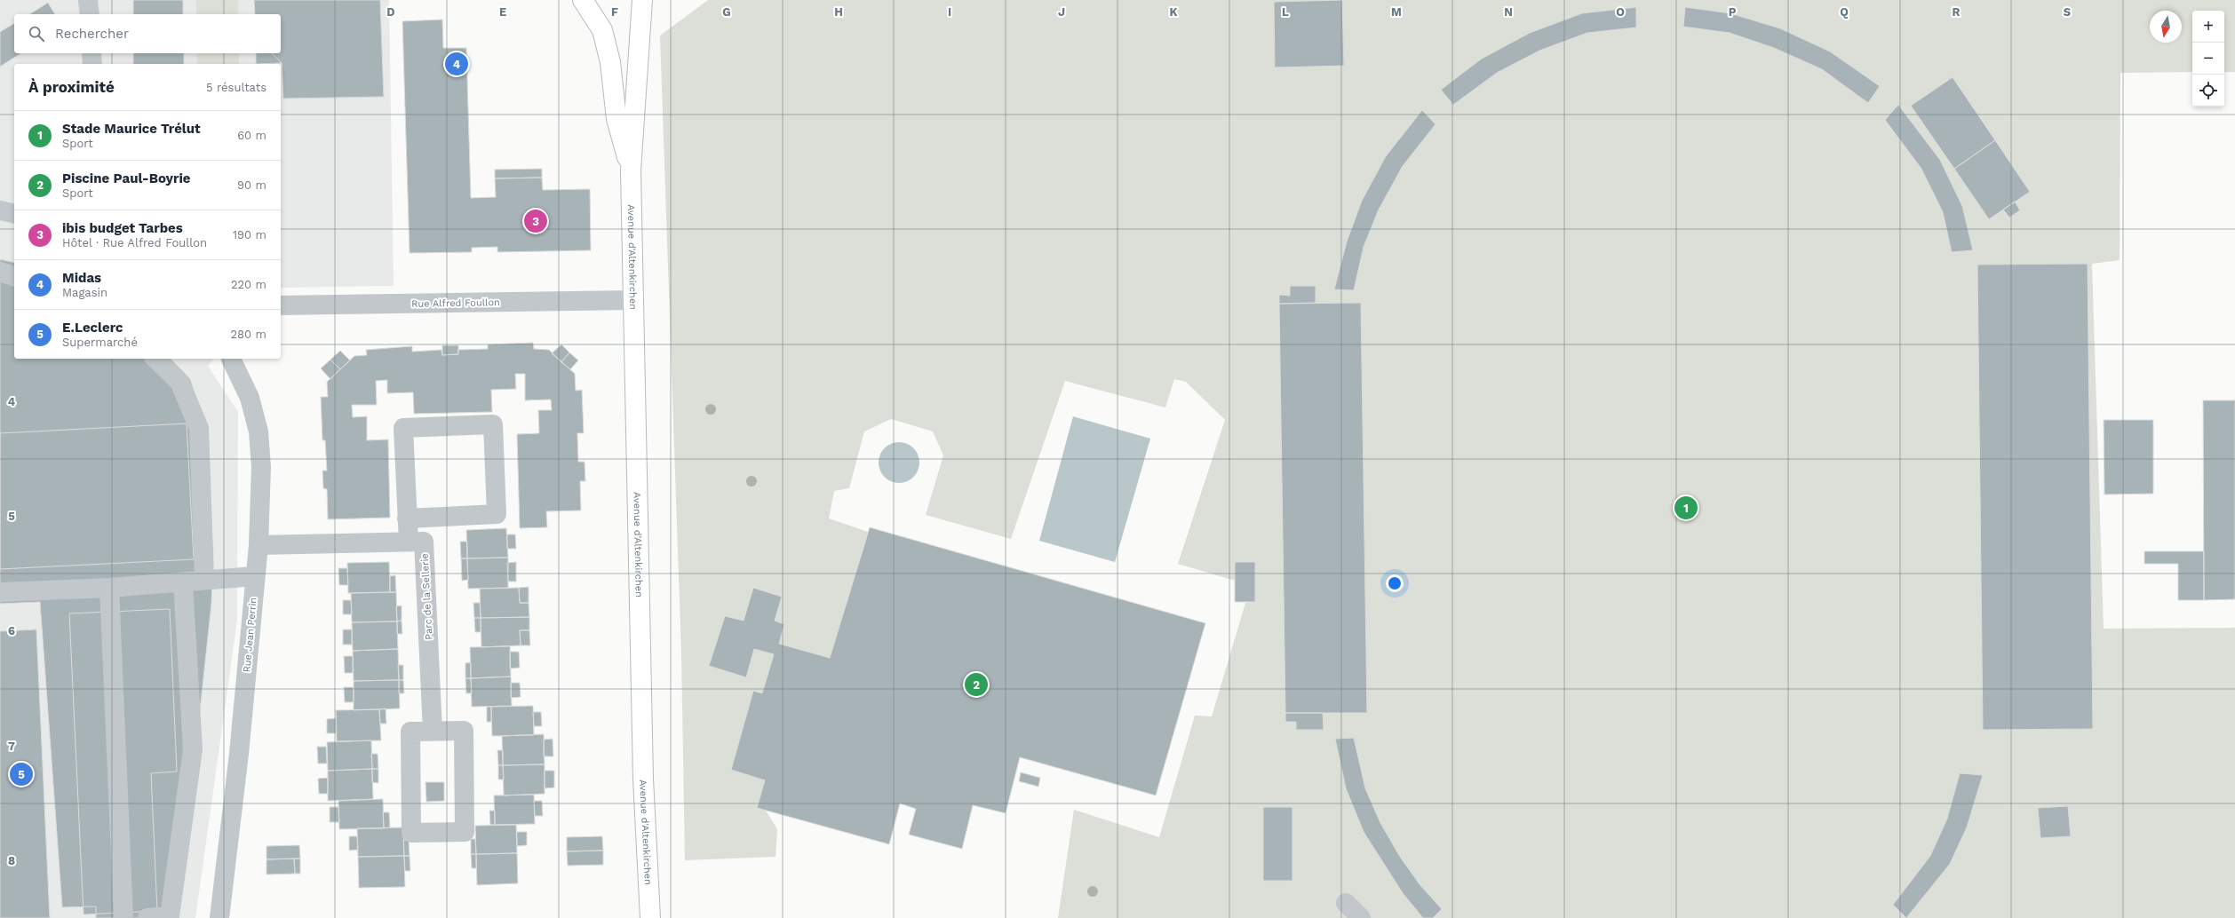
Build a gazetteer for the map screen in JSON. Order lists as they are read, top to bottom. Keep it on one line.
{"streets":{"street":["Avenue d'Altenkirchen","Rue Alfred Foullon","Parc de la Sellerie","Rue Jean Perrin"]},"crossings":[["Avenue d'Altenkirchen","Rue Alfred Foullon"],["Parc de la Sellerie","Rue Jean Perrin"]],"north":"bottom","page":{"map_buttons":["+","−"],"search":"Rechercher","pins":["4","3","1","2","5"],"heading":["À proximité","5 résultats"],"list":[{"mark":"1","name":"Stade Maurice Trélut","note":"Sport","value":"60 m"},{"mark":"2","name":"Piscine Paul-Boyrie","note":"Sport","value":"90 m"},{"mark":"3","name":"ibis budget Tarbes","note":"Hôtel · Rue Alfred Foullon","value":"190 m"},{"mark":"4","name":"Midas","note":"Magasin","value":"220 m"},{"mark":"5","name":"E.Leclerc","note":"Supermarché","value":"280 m"}]},"grid":{"columns":["D","E","F","G","H","I","J","K","L","M","N","O","P","Q","R","S"],"rows":["4","5","6","7","8"]}}
